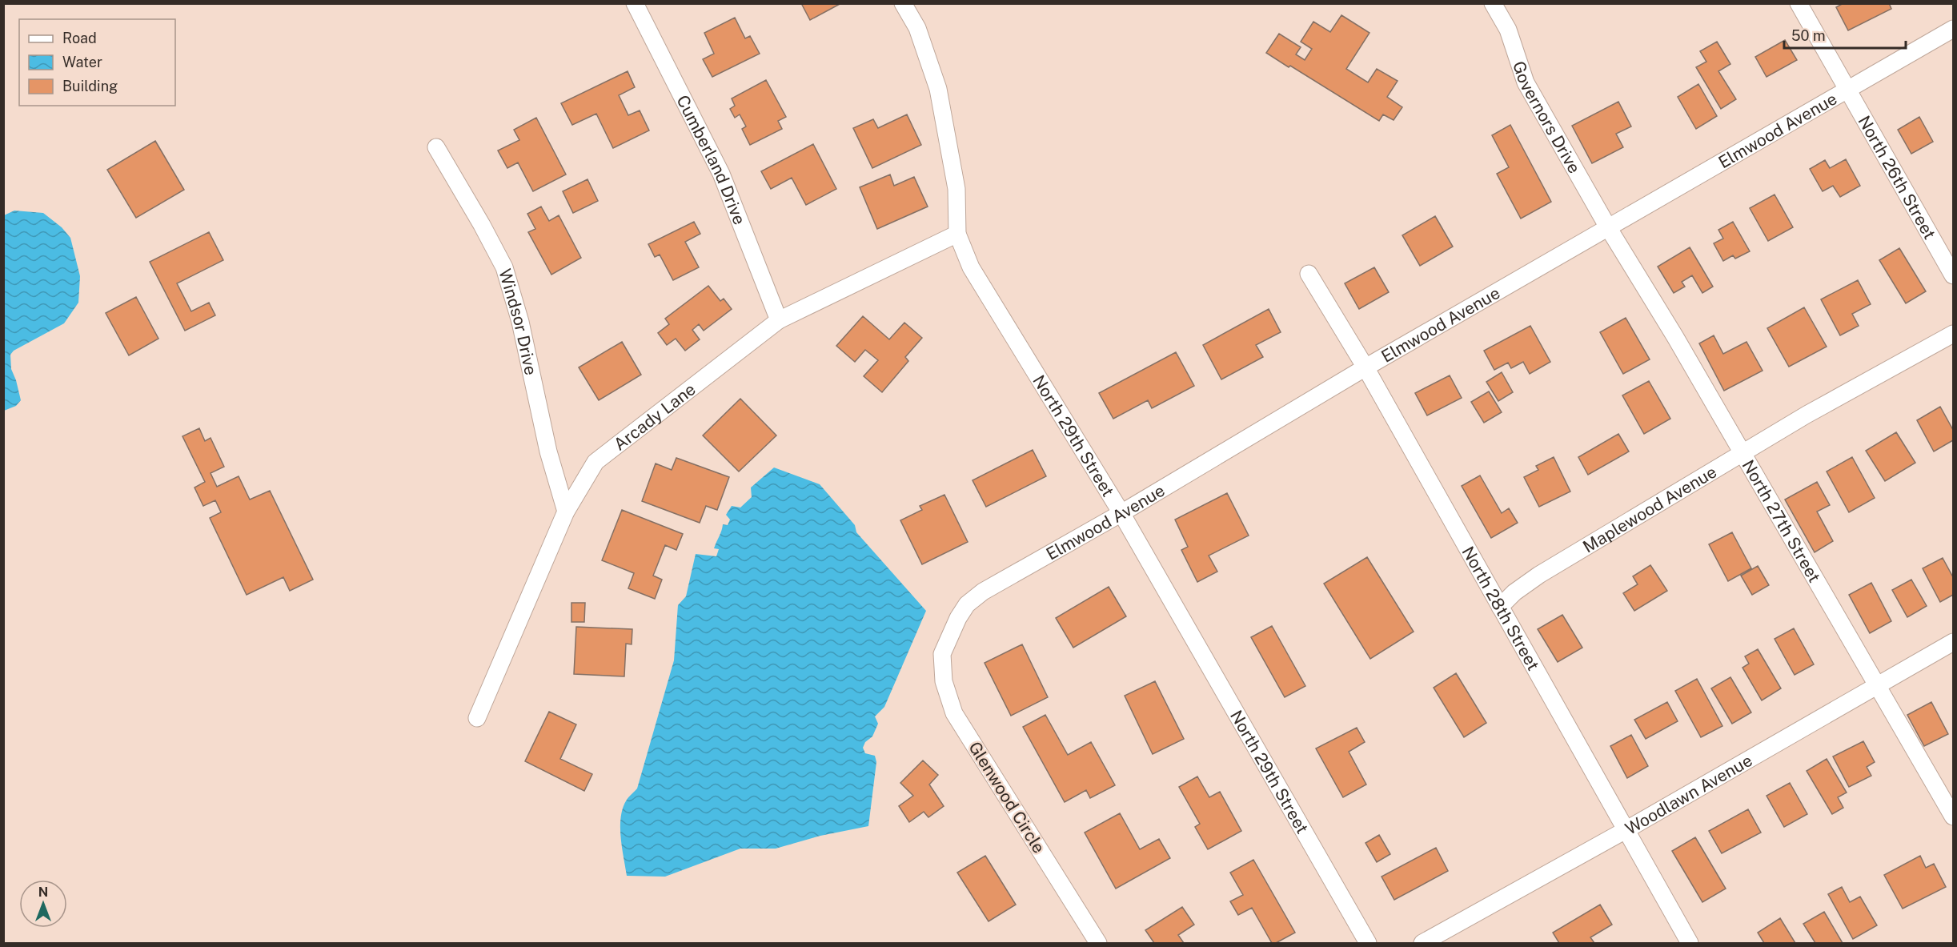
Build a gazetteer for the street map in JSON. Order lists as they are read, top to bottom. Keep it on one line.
{"streets":{"street":["Governors Drive","Elmwood Avenue","Cumberland Drive","North 26th Street","Windsor Drive","Arcady Lane","North 29th Street","Maplewood Avenue","North 27th Street","North 28th Street","Woodlawn Avenue","Glenwood Circle"]},"crossings":[["Governors Drive","Elmwood Avenue"],["Governors Drive","North 27th Street"],["Elmwood Avenue","North 26th Street"],["Elmwood Avenue","North 29th Street"],["Elmwood Avenue","North 27th Street"],["Elmwood Avenue","North 28th Street"],["Elmwood Avenue","Glenwood Circle"],["Cumberland Drive","Arcady Lane"],["Windsor Drive","Arcady Lane"],["Arcady Lane","North 29th Street"],["Maplewood Avenue","North 27th Street"],["Maplewood Avenue","North 28th Street"],["North 27th Street","Woodlawn Avenue"],["North 28th Street","Woodlawn Avenue"]],"legend":["Road","Water","Building"],"scale_bar":"50 m","north":"top"}
